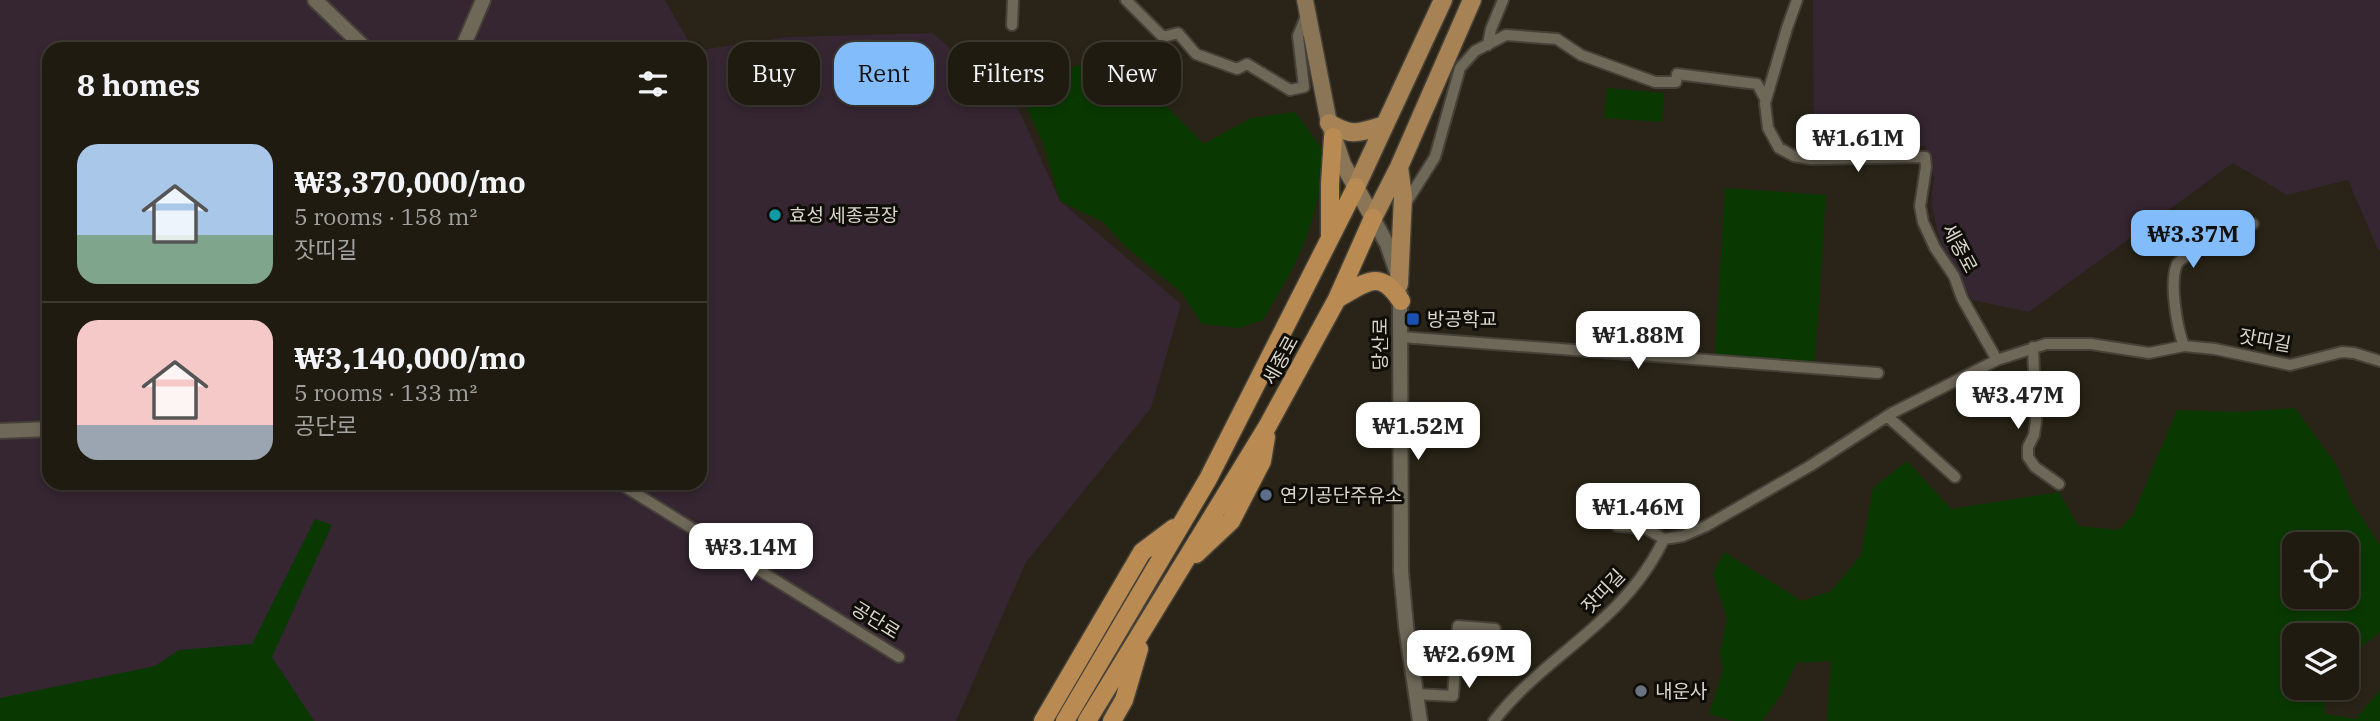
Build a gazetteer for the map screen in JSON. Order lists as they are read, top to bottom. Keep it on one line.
{"streets":{"highway":["세종로"],"main road":["당산로"],"street":["잣띠길","공단로"]},"crossings":[["세종로","잣띠길"],["세종로","당산로"]],"places":{"other":["효성 세종공장","연기공단주유소","내운사"],"transit":["방공학교"]},"page":{"chip":["Buy","Rent","Filters","New"],"heading":"8 homes","price":["₩1.61M","₩3.37M","₩1.88M","₩3.47M","₩1.52M","₩1.46M","₩3.14M","₩2.69M"],"list":[{"name":"₩3,370,000/mo","note":"5 rooms · 158 m² · 잣띠길"},{"name":"₩3,140,000/mo","note":"5 rooms · 133 m² · 공단로"}]}}
